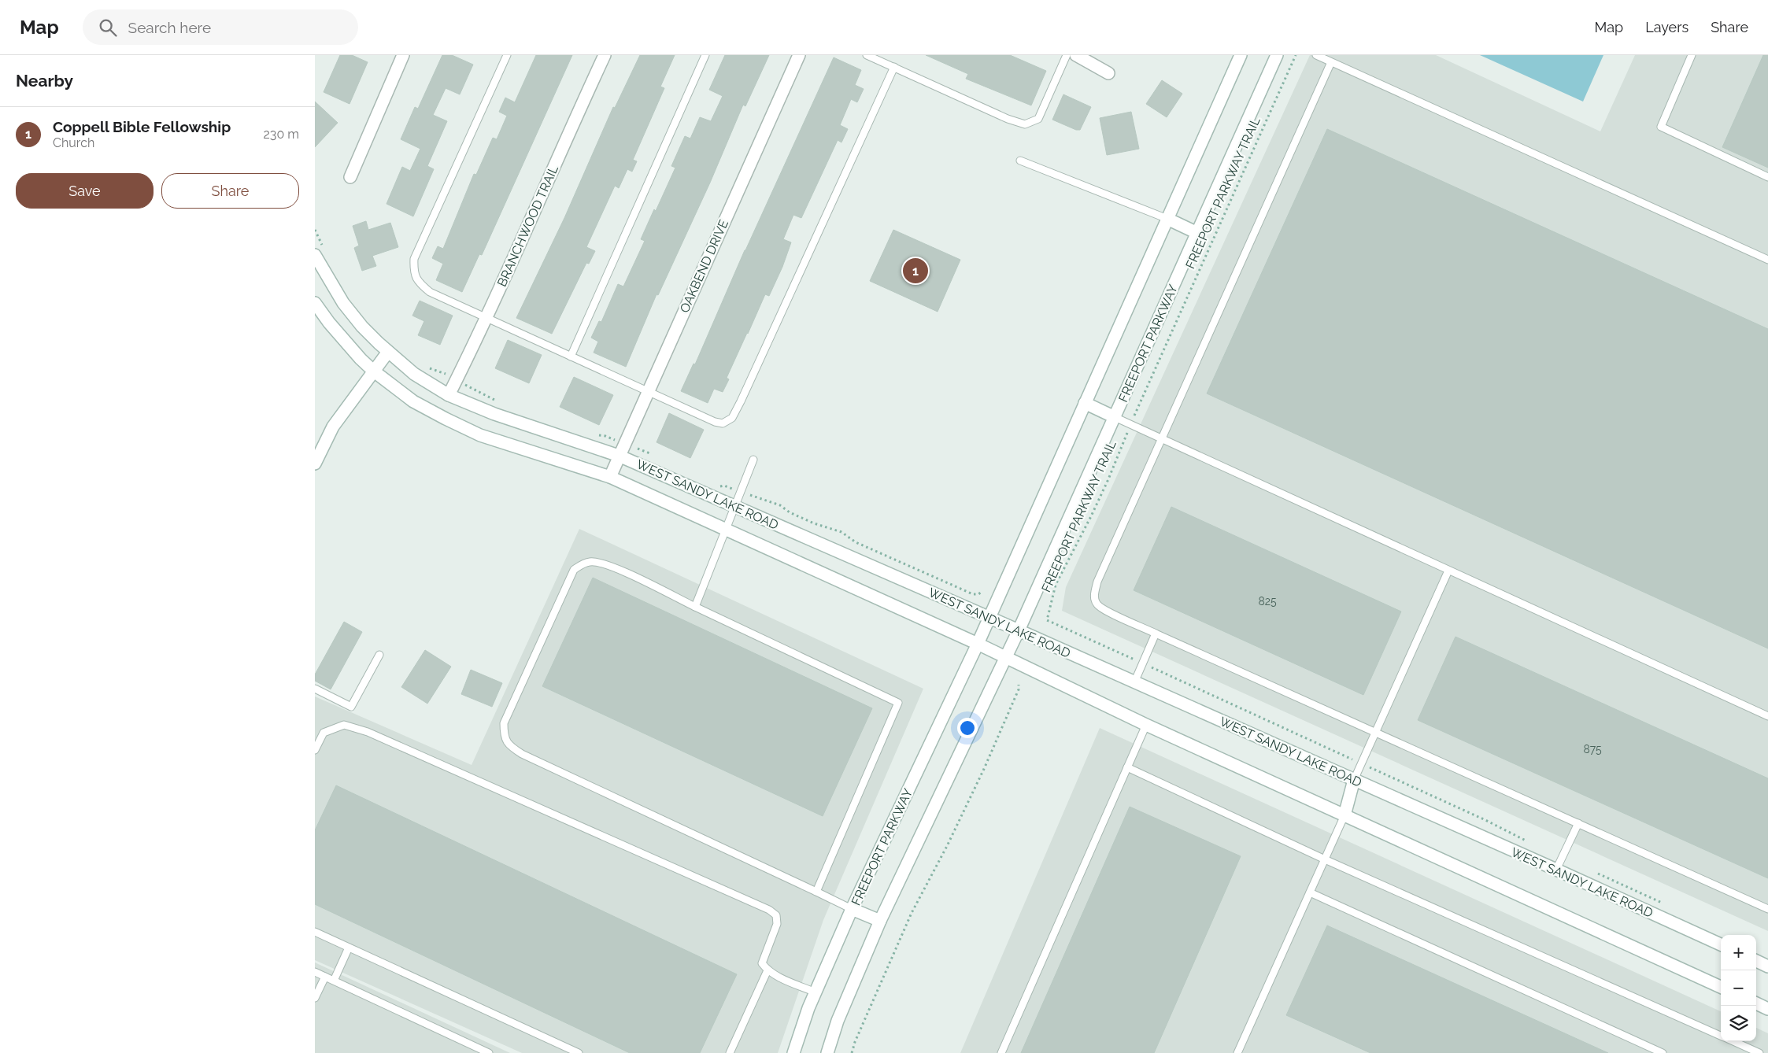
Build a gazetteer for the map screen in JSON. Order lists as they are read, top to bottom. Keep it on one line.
{"streets":{"main road":["BRANCHWOOD TRAIL","OAKBEND DRIVE","FREEPORT PARKWAY","WEST SANDY LAKE ROAD"],"path":["FREEPORT PARKWAY TRAIL"]},"crossings":[["BRANCHWOOD TRAIL","WEST SANDY LAKE ROAD"],["OAKBEND DRIVE","WEST SANDY LAKE ROAD"],["FREEPORT PARKWAY","WEST SANDY LAKE ROAD"]],"house_numbers":["825","875"],"page":{"header":"Map","search":"Search here","nav":["Map","Layers","Share"],"heading":"Nearby","list":[{"mark":"1","name":"Coppell Bible Fellowship","note":"Church","value":"230 m"}],"buttons":["Save","Share"],"pins":"1","map_buttons":["+","−"]}}
